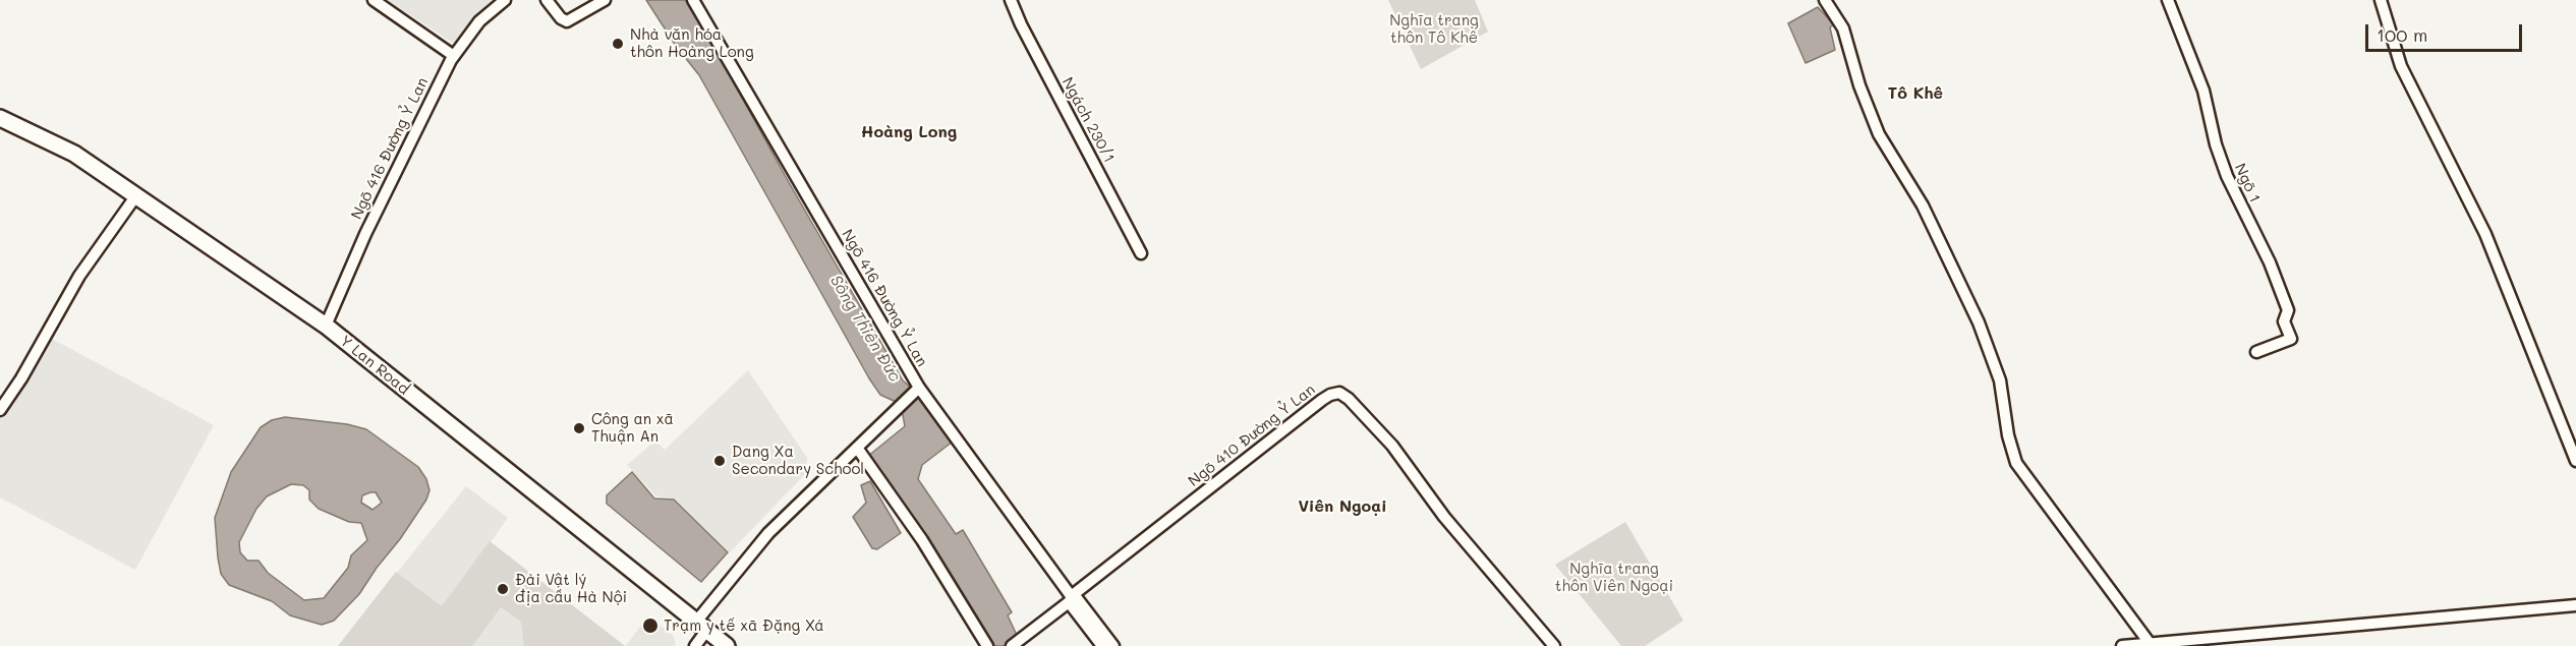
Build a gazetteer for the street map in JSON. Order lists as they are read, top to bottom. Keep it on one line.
{"streets":{"main road":["Y Lan Road"],"street":["Ngách 230/1","Ngõ 416 Đường Ỷ Lan","Ngõ 1","Ngõ 410 Đường Ỷ Lan"]},"crossings":[["Ngõ 416 Đường Ỷ Lan","Y Lan Road"],["Ngõ 416 Đường Ỷ Lan","Ngõ 410 Đường Ỷ Lan"]],"districts":["Tô Khê","Hoàng Long","Viên Ngoại"],"water":["Sông Thiên Đức"],"parks":["Nghĩa trang thôn Tô Khê","Nghĩa trang thôn Viên Ngoại"],"places":["Nhà văn hóa thôn Hoàng Long","Công an xã Thuận An","Dang Xa Secondary School","Đài Vật lý địa cầu Hà Nội","Trạm y tế xã Đặng Xá"],"scale_bar":"100 m"}
